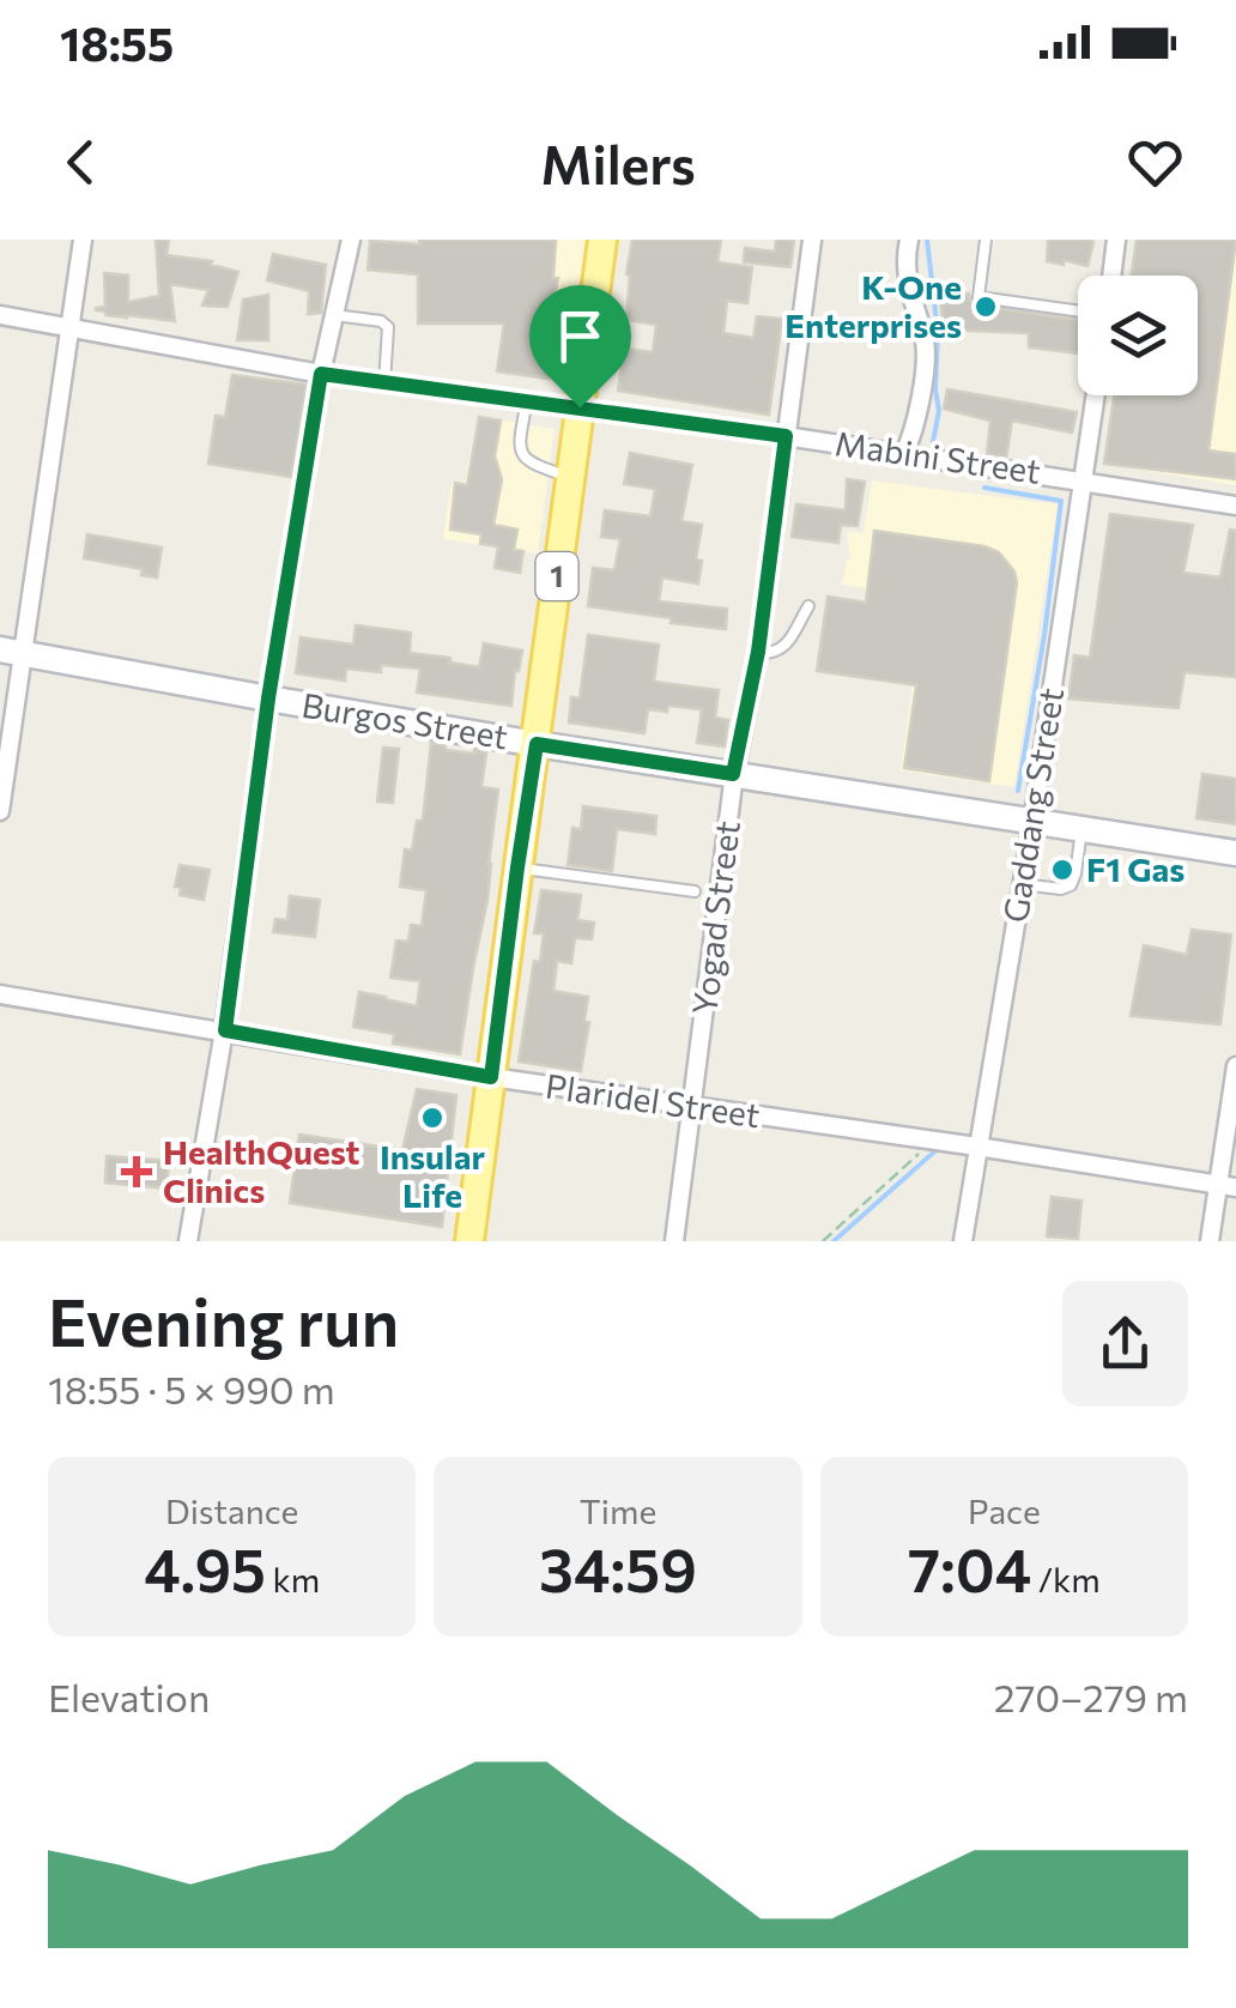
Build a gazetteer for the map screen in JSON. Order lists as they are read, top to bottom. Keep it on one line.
{"streets":{"main road":["1","Burgos Street"],"street":["Mabini Street","Gaddang Street","Yogad Street","Plaridel Street"]},"crossings":[["Mabini Street","1"],["Mabini Street","Gaddang Street"],["Mabini Street","Yogad Street"],["1","Burgos Street"],["1","Plaridel Street"],["Burgos Street","Gaddang Street"],["Burgos Street","Yogad Street"],["Gaddang Street","Plaridel Street"],["Yogad Street","Plaridel Street"]],"places":{"other":["K-One Enterprises","F1 Gas","Insular Life"],"health":["HealthQuest Clinics"]},"page":{"status":"18:55","header":"Milers","heading":["Evening run","18:55 · 5 × 990 m"],"stats":[["Distance","4.95 km"],["Time","34:59"],["Pace","7:04 /km"]],"chart":["Elevation","270–279 m"]}}
